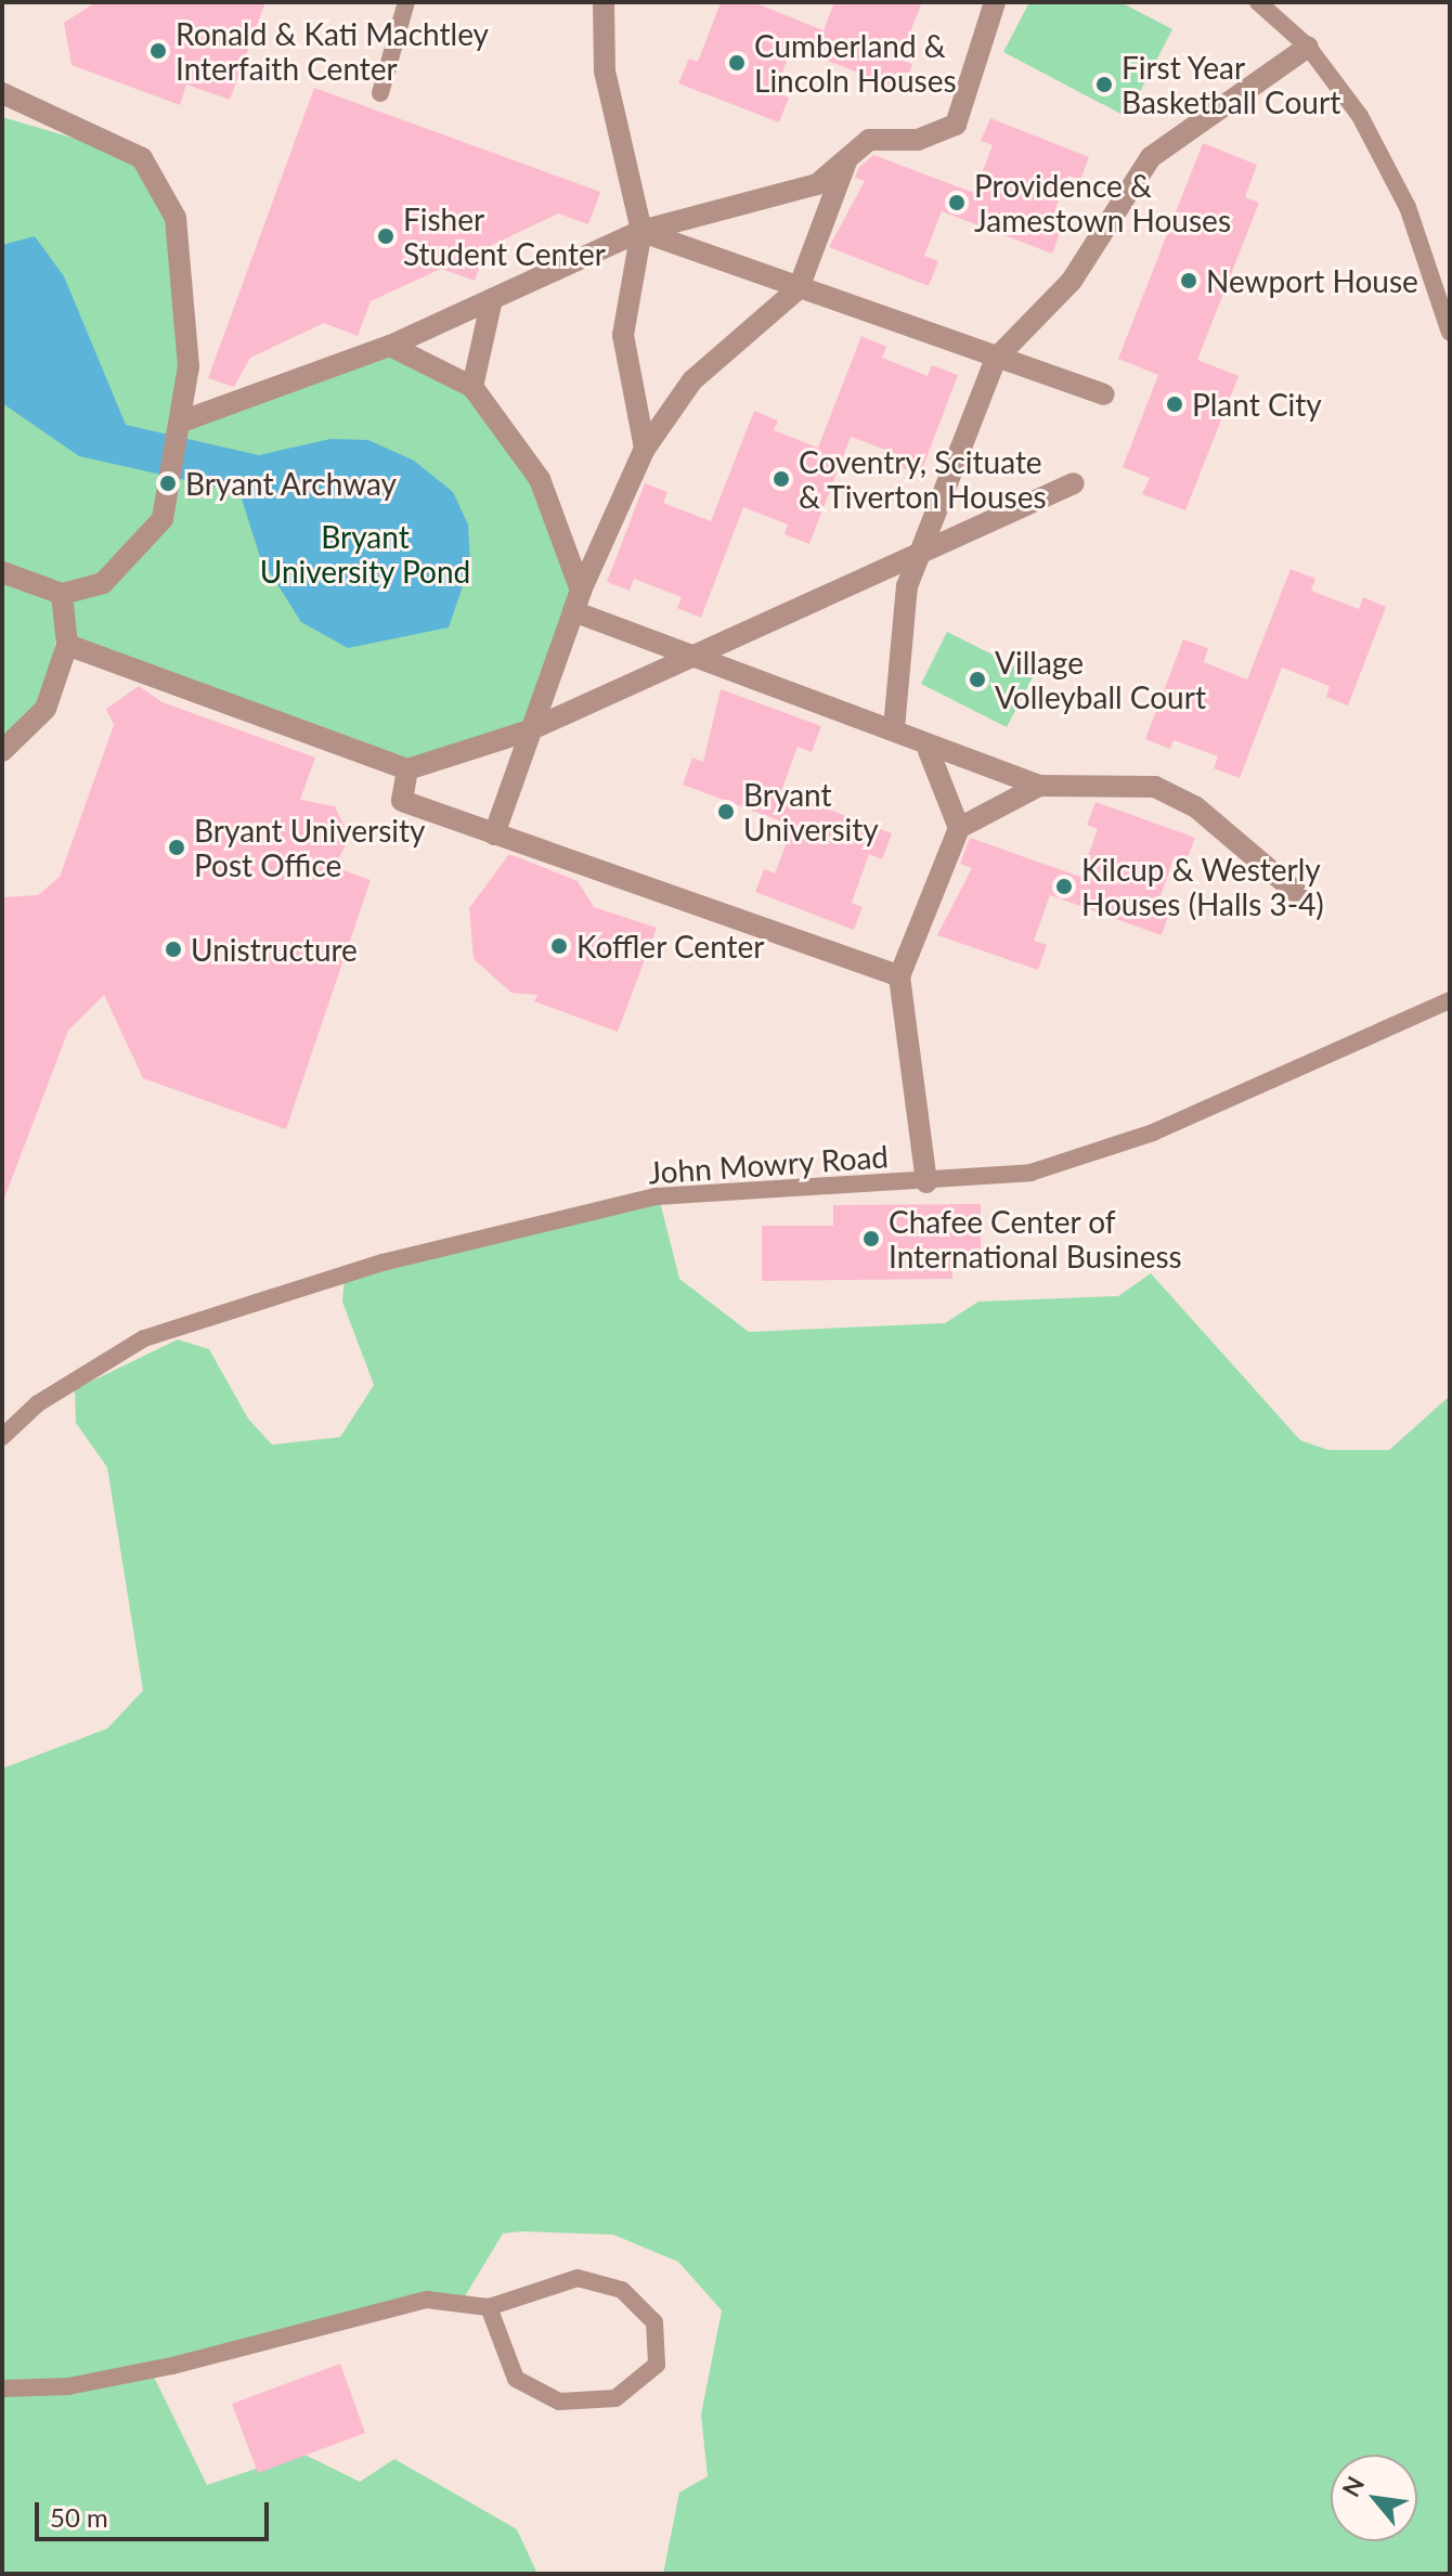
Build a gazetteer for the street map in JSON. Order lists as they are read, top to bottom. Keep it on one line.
{"streets":{"lane":["John Mowry Road"]},"parks":["Bryant University Pond"],"places":["Ronald & Kati Machtley Interfaith Center","Cumberland & Lincoln Houses","First Year Basketball Court","Providence & Jamestown Houses","Fisher Student Center","Newport House","Plant City","Coventry, Scituate & Tiverton Houses","Bryant Archway","Village Volleyball Court","Bryant University","Bryant University Post Office","Kilcup & Westerly Houses (Halls 3-4)","Koffler Center","Unistructure","Chafee Center of International Business"],"scale_bar":"50 m","north":"top left"}
